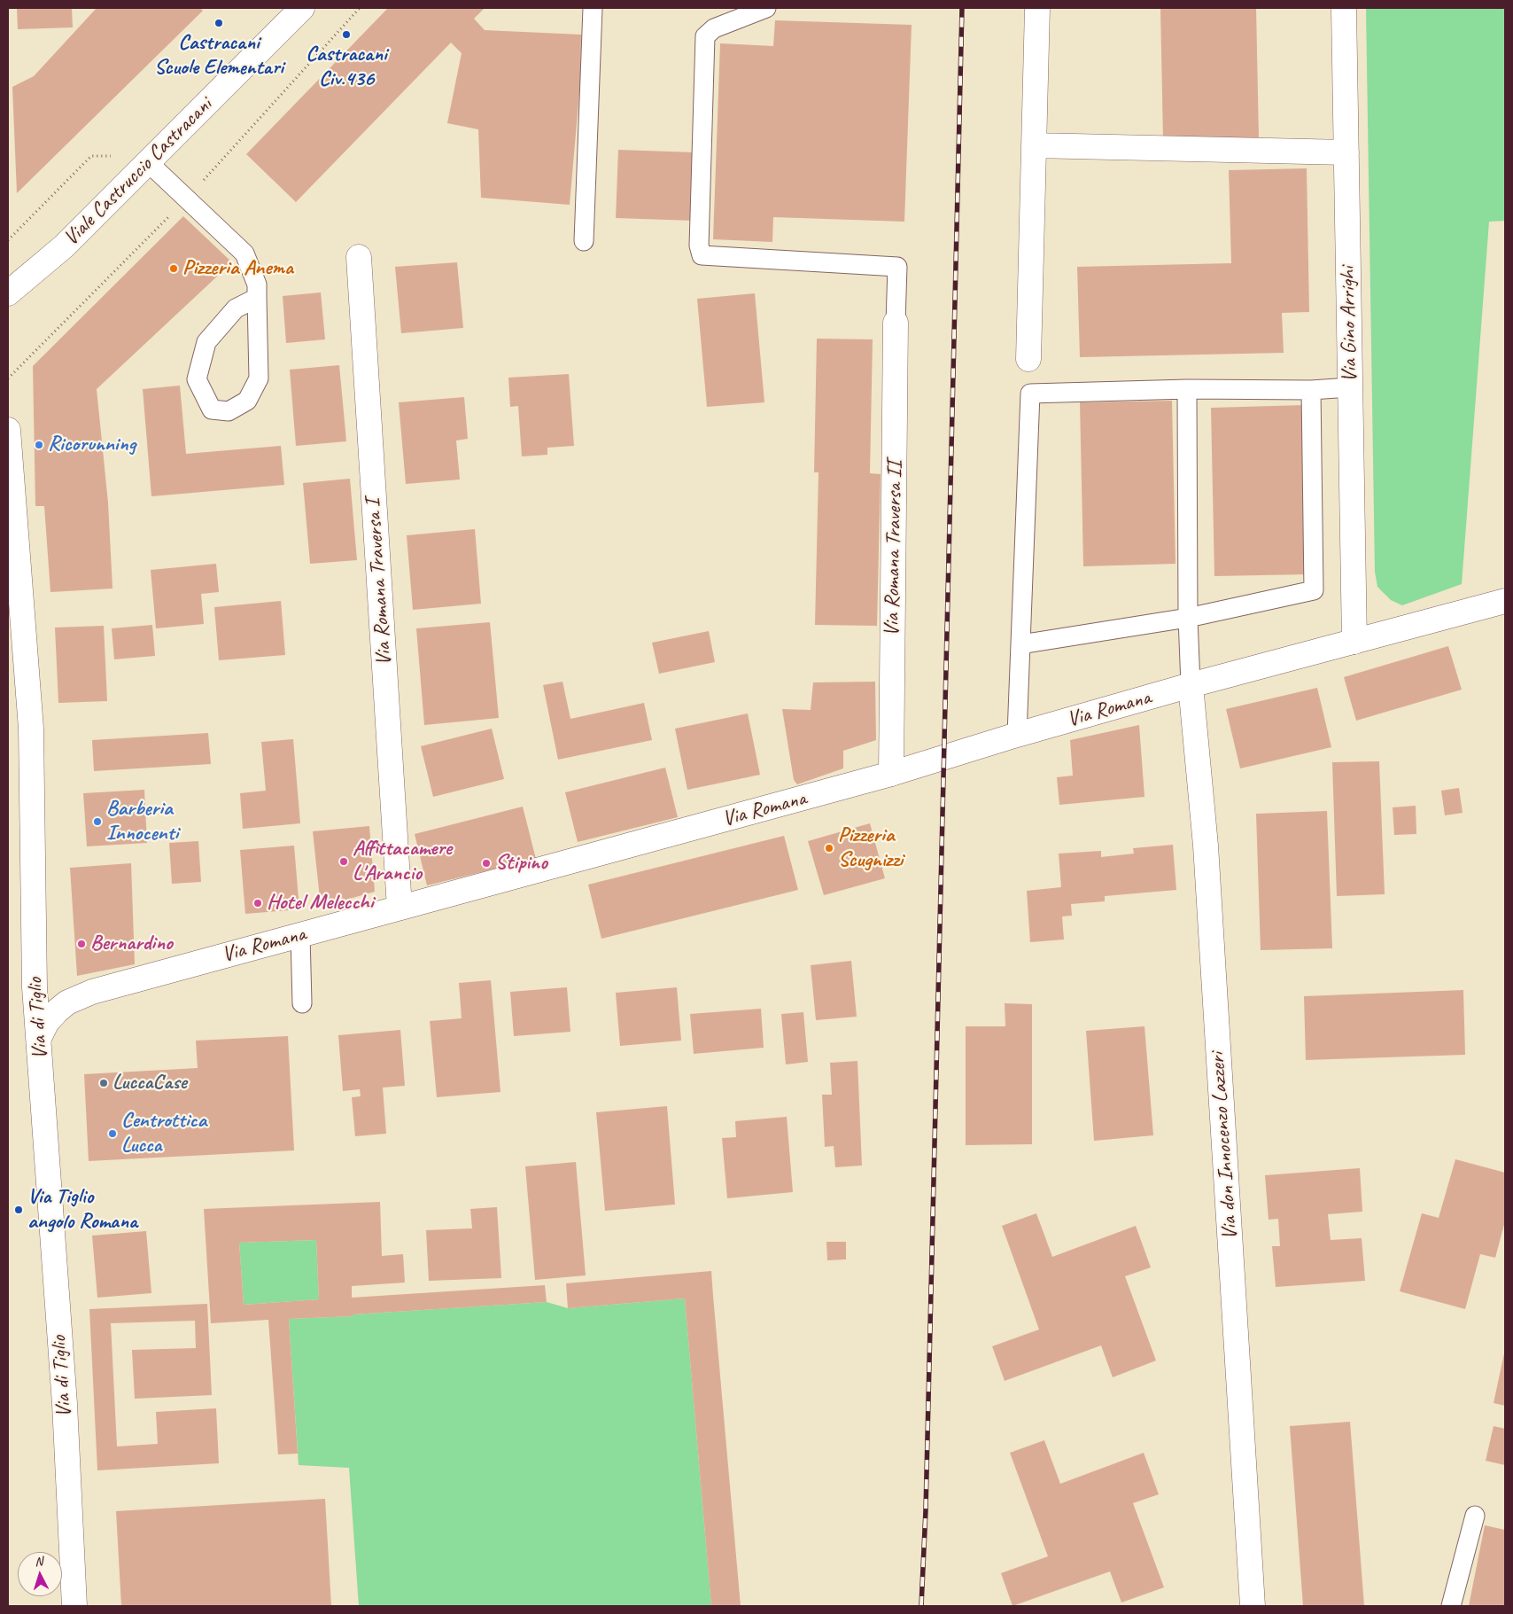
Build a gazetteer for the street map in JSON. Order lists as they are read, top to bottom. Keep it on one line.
{"streets":{"street":["Viale Castruccio Castracani","Via Gino Arrighi","Via Romana Traversa II","Via Romana Traversa I","Via Romana","Via di Tiglio","Via don Innocenzo Lazzeri"]},"crossings":[["Via Gino Arrighi","Via Romana"],["Via Romana Traversa II","Via Romana"],["Via Romana Traversa I","Via Romana"],["Via Romana","Via di Tiglio"],["Via Romana","Via don Innocenzo Lazzeri"]],"places":["Castracani Scuole Elementari","Castracani Civ.436","Pizzeria Anema","Ricorunning","Barberia Innocenti","Pizzeria Scugnizzi","Affittacamere L'Arancio","Stipino","Hotel Melecchi","Bernardino","LuccaCase","Centrottica Lucca","Via Tiglio angolo Romana"],"north":"top"}
